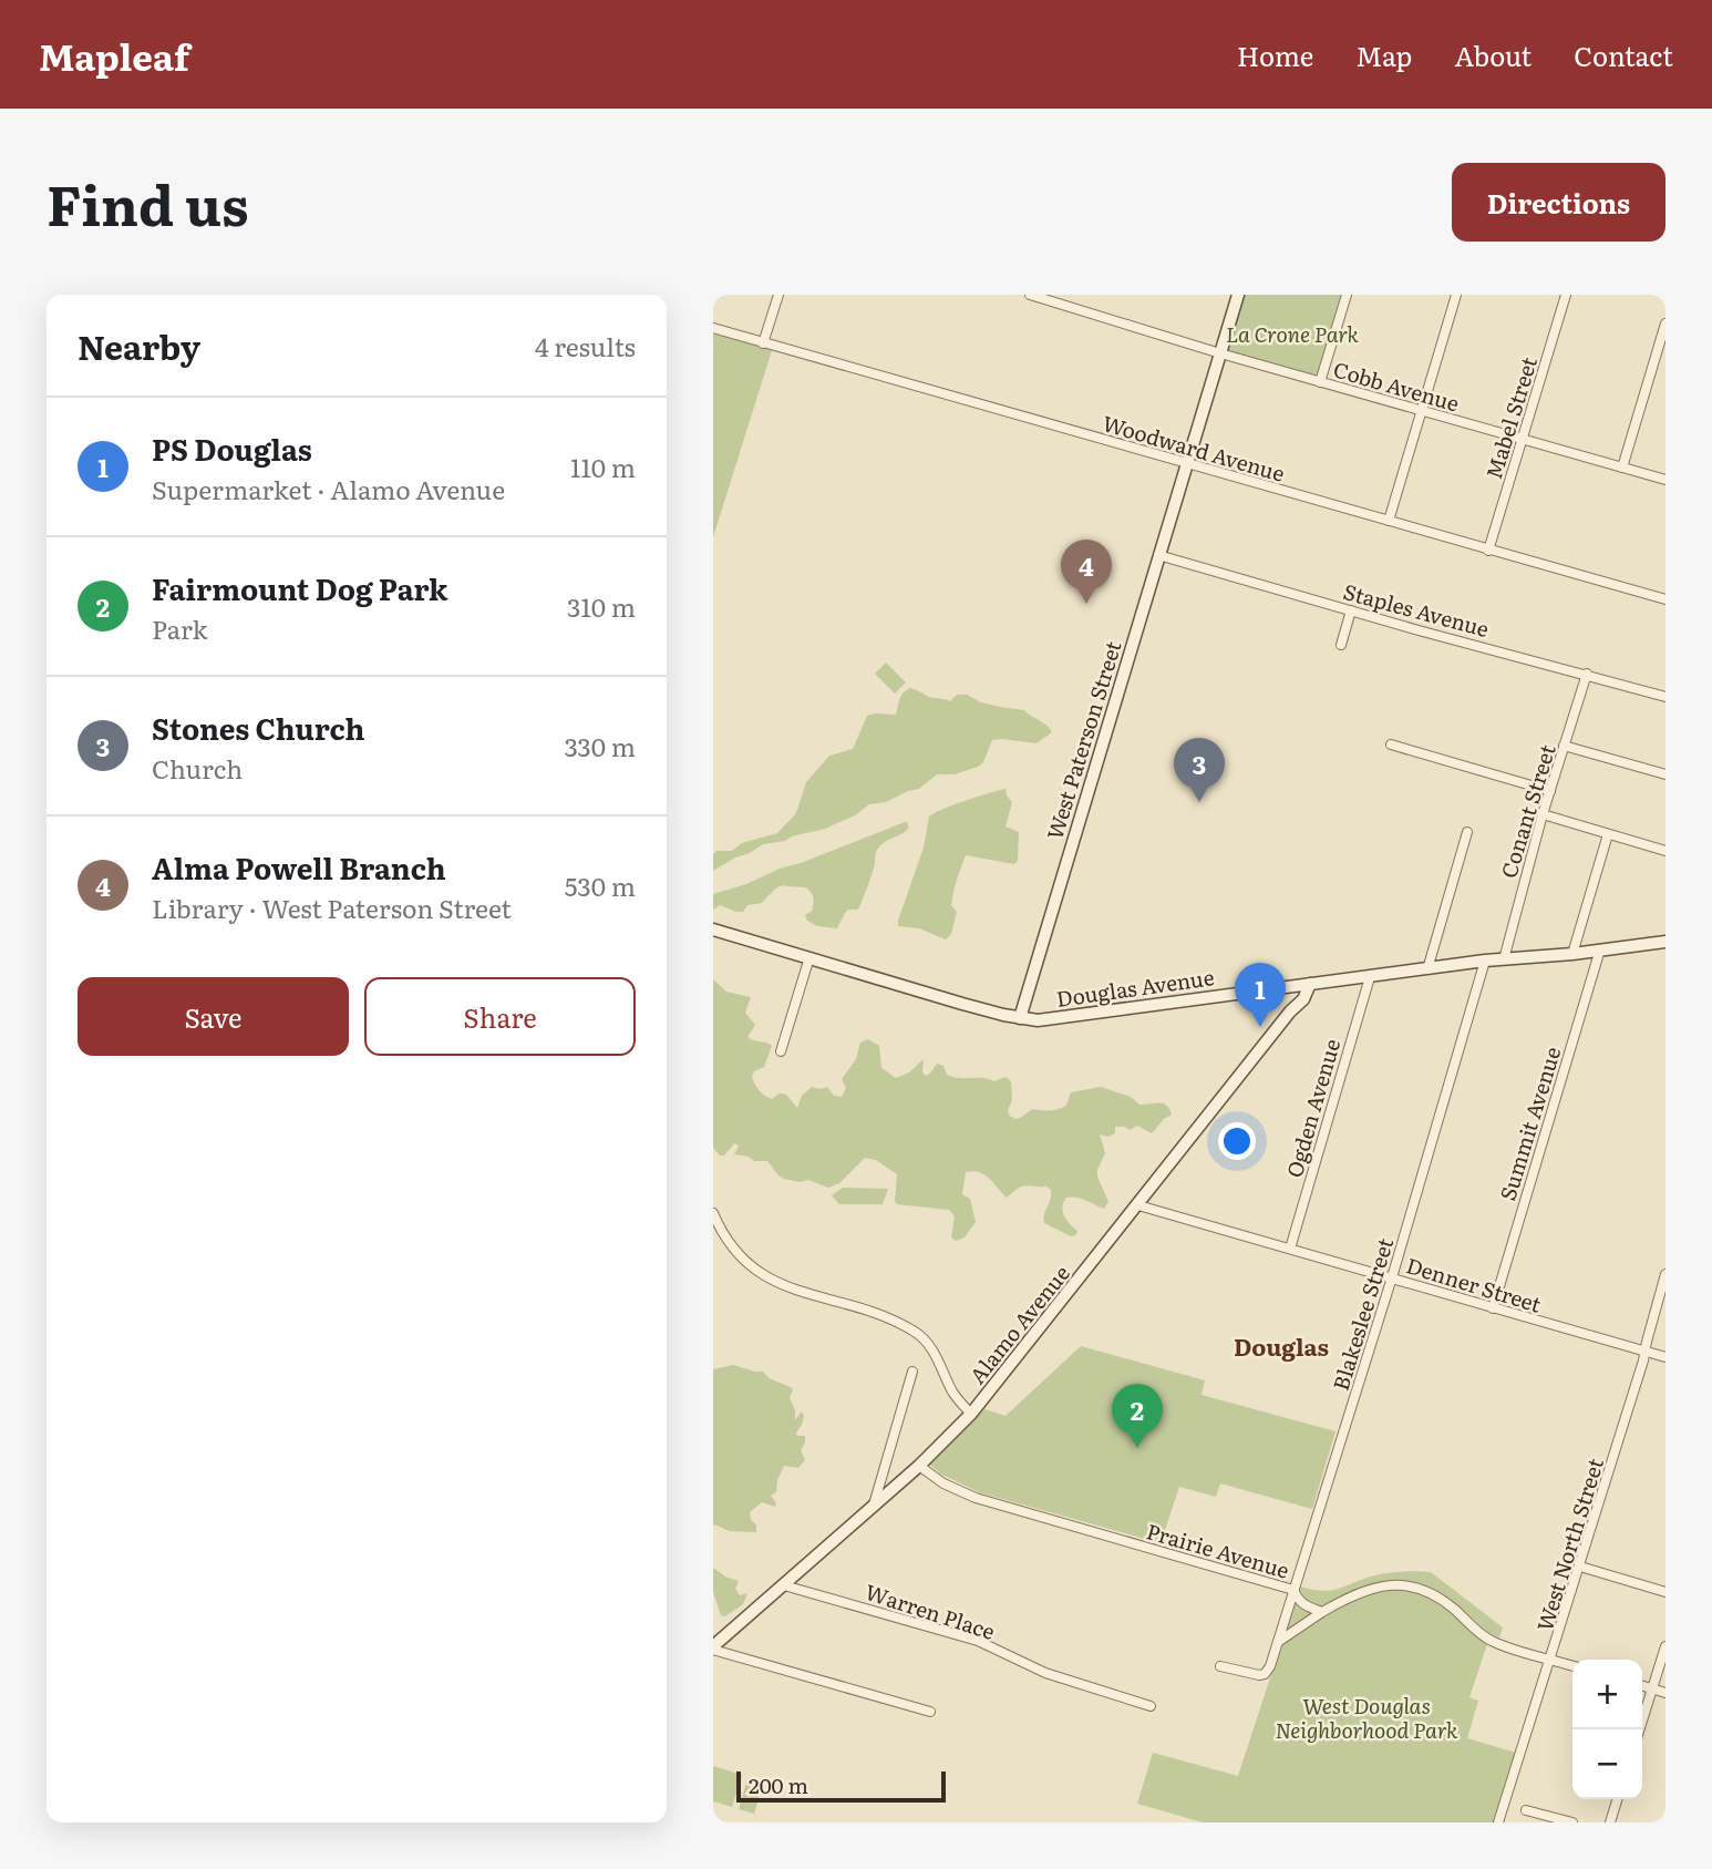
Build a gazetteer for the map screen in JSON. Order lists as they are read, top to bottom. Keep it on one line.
{"streets":{"street":["Cobb Avenue","Mabel Street","Woodward Avenue","Staples Avenue","West Paterson Street","Conant Street","Douglas Avenue","Ogden Avenue","Summit Avenue","Denner Street","Blakeslee Street","Alamo Avenue","West North Street","Prairie Avenue","Warren Place"]},"crossings":[["Cobb Avenue","Mabel Street"],["Cobb Avenue","West Paterson Street"],["Mabel Street","Woodward Avenue"],["Woodward Avenue","West Paterson Street"],["Staples Avenue","West Paterson Street"],["Staples Avenue","Conant Street"],["West Paterson Street","Douglas Avenue"],["Conant Street","Douglas Avenue"],["Douglas Avenue","Ogden Avenue"],["Douglas Avenue","Summit Avenue"],["Douglas Avenue","Blakeslee Street"],["Douglas Avenue","Alamo Avenue"],["Ogden Avenue","Denner Street"],["Summit Avenue","Denner Street"],["Denner Street","Blakeslee Street"],["Denner Street","Alamo Avenue"],["Denner Street","West North Street"],["Blakeslee Street","Prairie Avenue"],["Alamo Avenue","Prairie Avenue"],["Alamo Avenue","Warren Place"]],"districts":["Douglas"],"parks":["La Crone Park","West Douglas Neighborhood Park"],"scale_bar":"200 m","page":{"header":"Mapleaf","nav":["Home","Map","About","Contact"],"title":"Find us","buttons":["Directions",["Save","Share"]],"heading":["Nearby","4 results"],"list":[{"mark":"1","name":"PS Douglas","note":"Supermarket · Alamo Avenue","value":"110 m"},{"mark":"2","name":"Fairmount Dog Park","note":"Park","value":"310 m"},{"mark":"3","name":"Stones Church","note":"Church","value":"330 m"},{"mark":"4","name":"Alma Powell Branch","note":"Library · West Paterson Street","value":"530 m"}],"pins":["4","3","1","2"],"map_buttons":["+","−"],"scale":"200 m"}}
